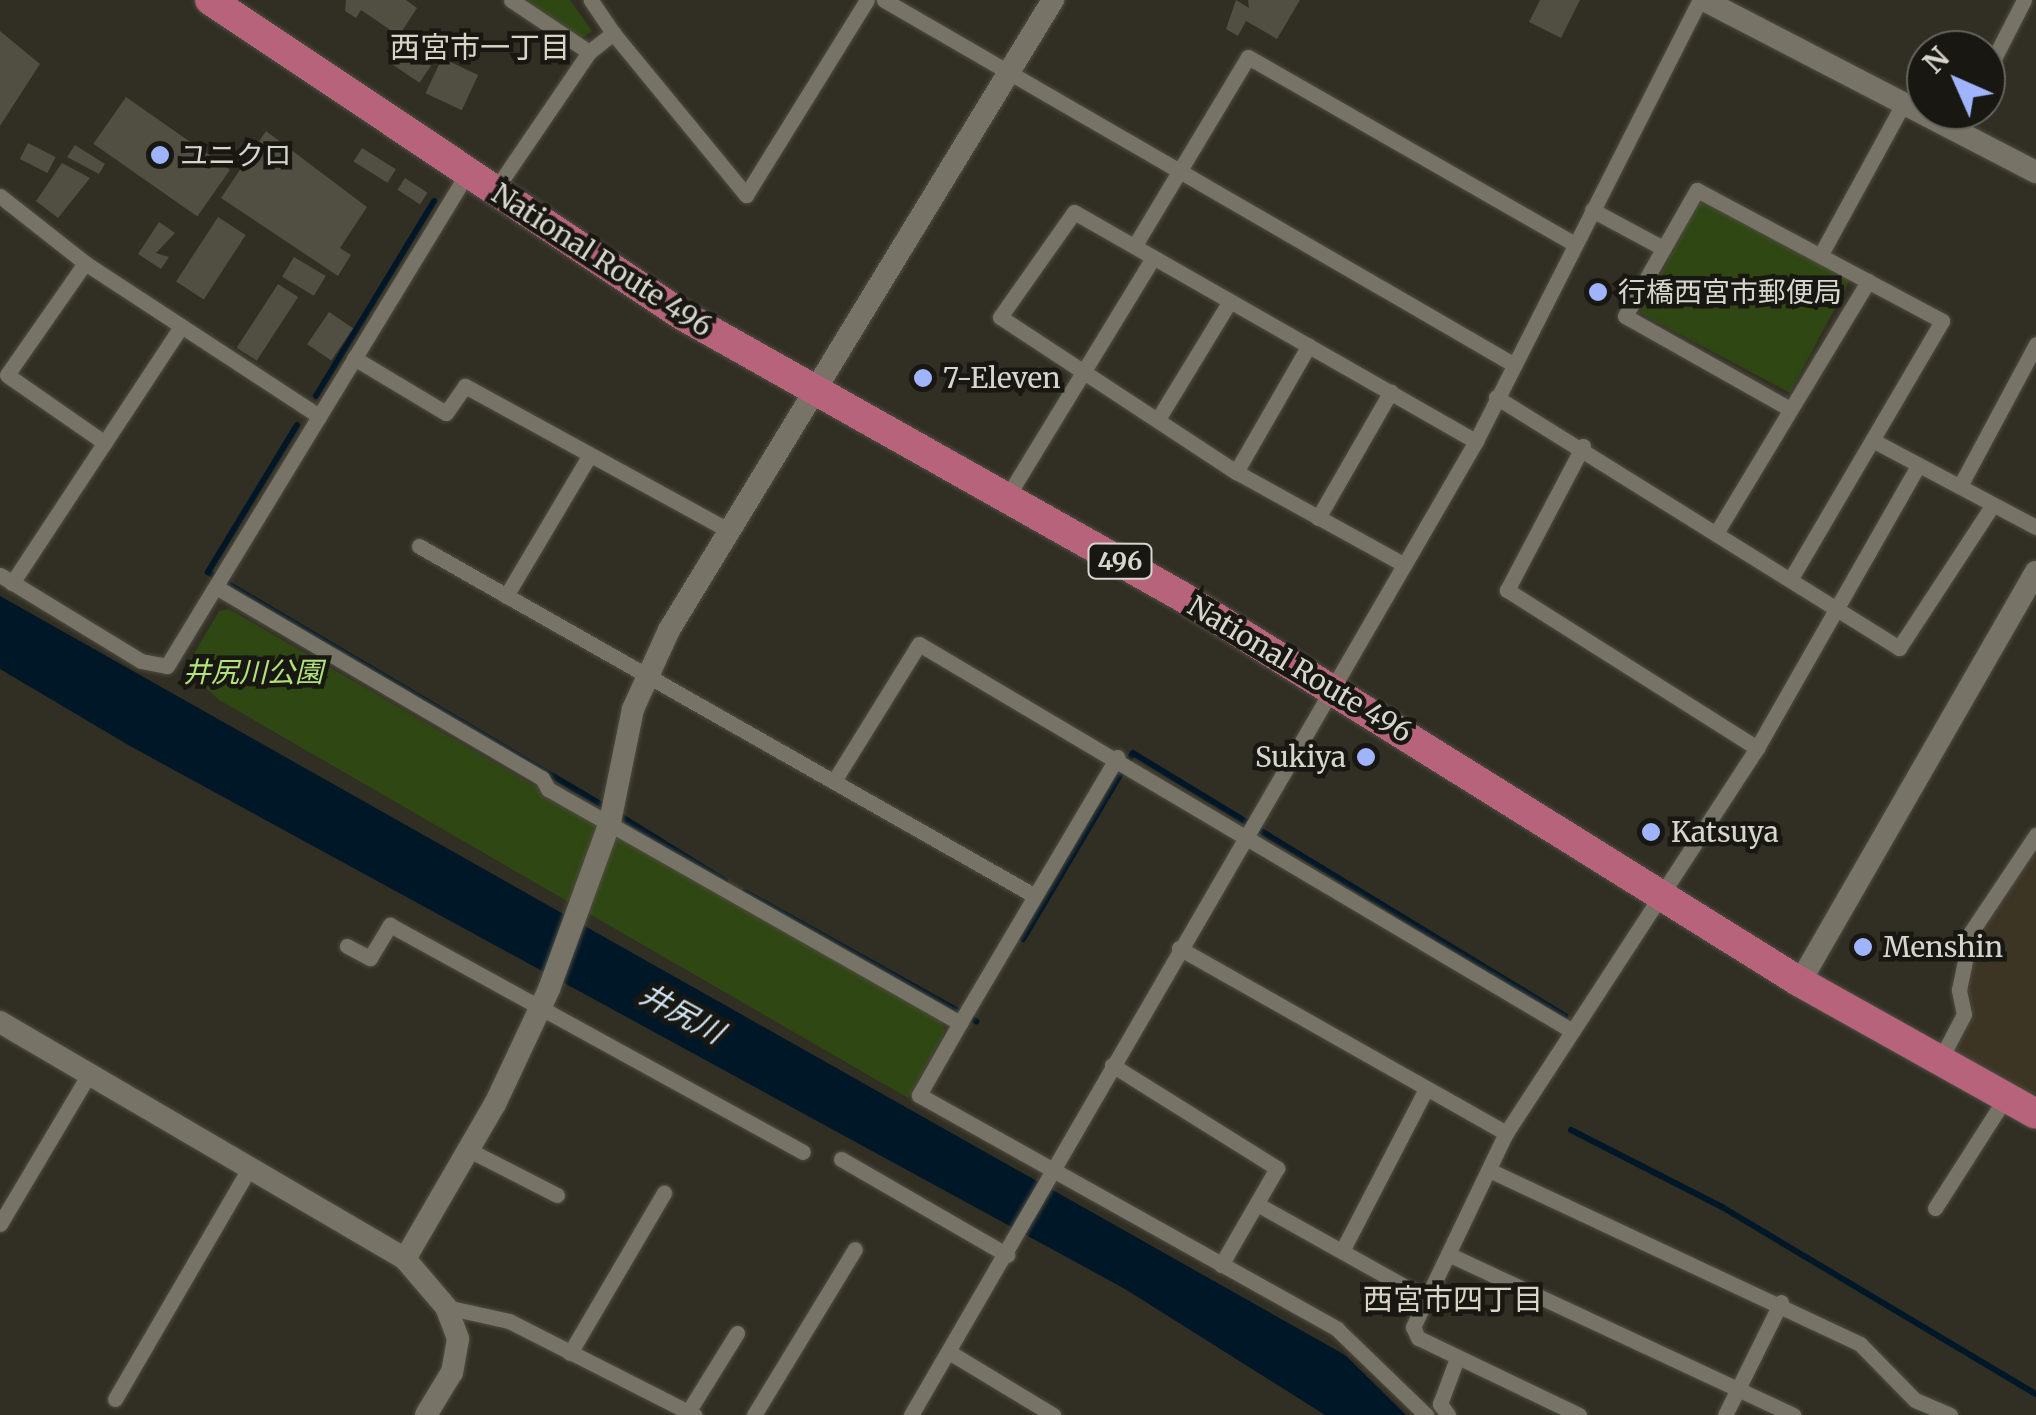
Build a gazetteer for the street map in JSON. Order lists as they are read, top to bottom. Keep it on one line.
{"streets":{"highway":["National Route 496","496"]},"districts":["西宮市一丁目","西宮市四丁目"],"water":["井尻川"],"parks":["井尻川公園"],"places":["ユニクロ","行橋西宮市郵便局","7-Eleven","Sukiya","Katsuya","Menshin"],"north":"top left"}
